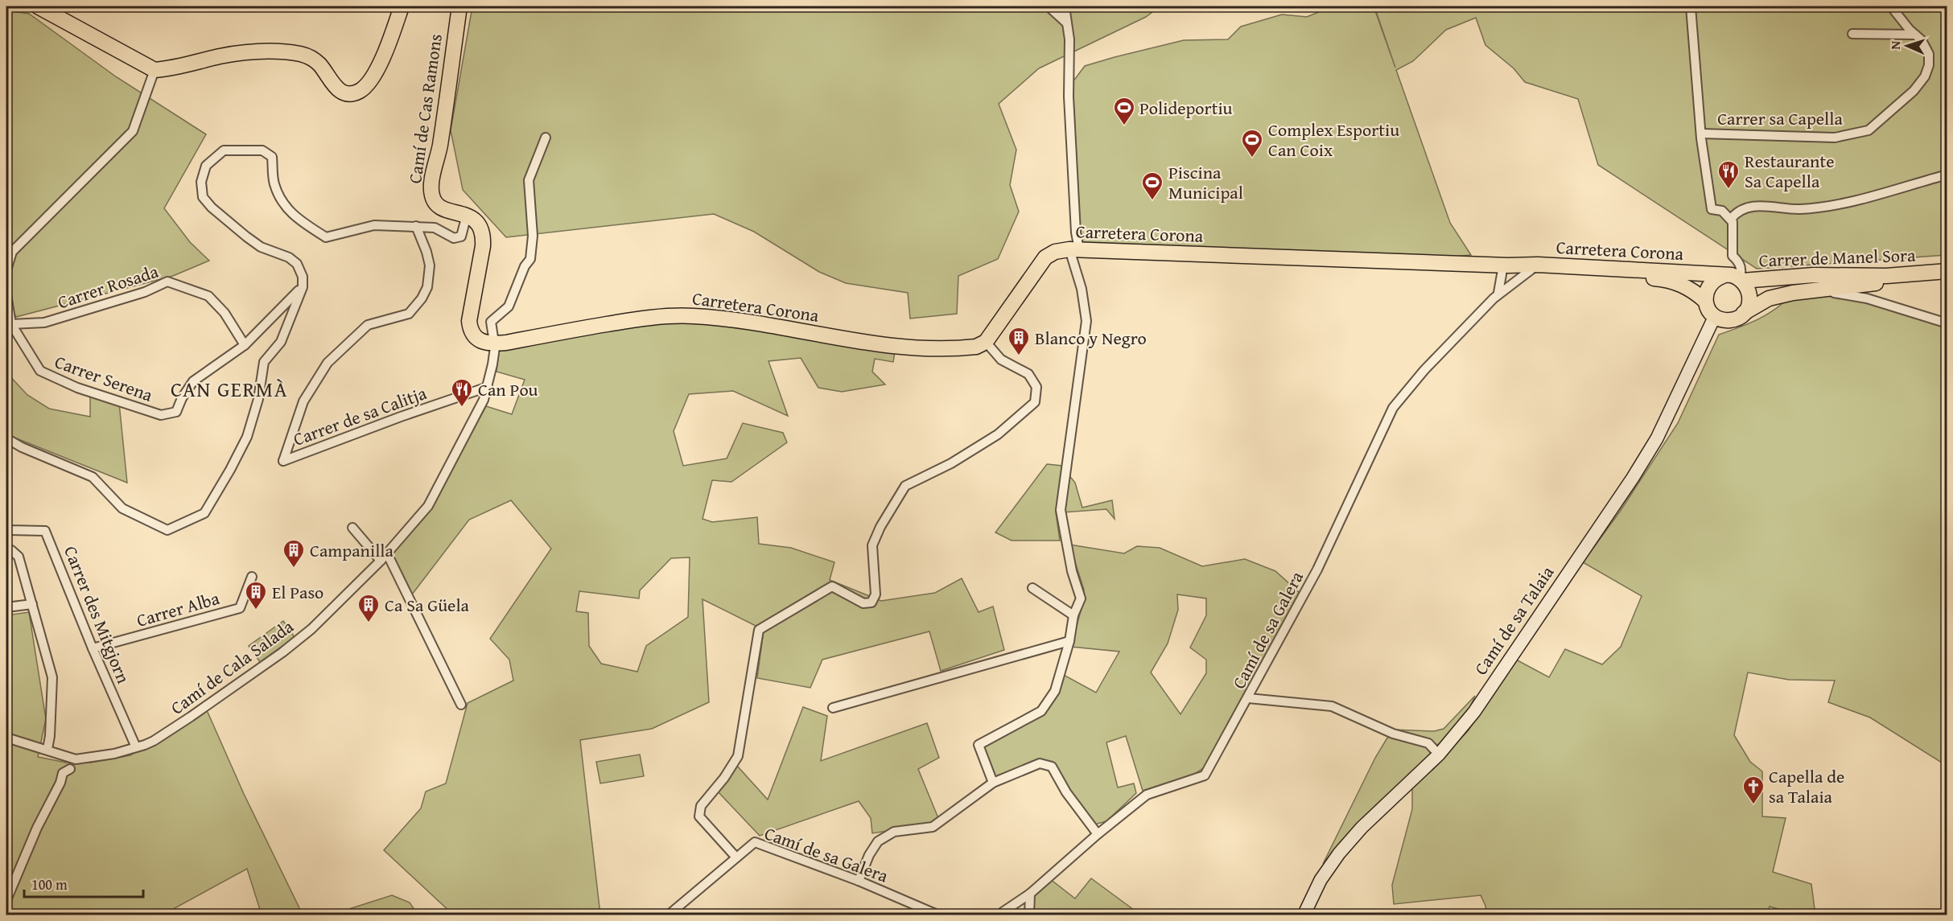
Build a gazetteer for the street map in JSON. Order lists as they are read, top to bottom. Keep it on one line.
{"streets":{"main road":["Camí de Cas Ramons","Carretera Corona","Carrer de Manel Sora"],"street":["Carrer sa Capella","Carrer Rosada","Carrer Serena","Carrer de sa Calitja","Carrer Alba","Carrer des Mitgjorn","Camí de sa Talaia","Camí de sa Galera","Camí de Cala Salada"]},"crossings":[["Carretera Corona","Carrer de Manel Sora"],["Carretera Corona","Camí de sa Talaia"],["Carretera Corona","Camí de sa Galera"],["Carretera Corona","Camí de Cala Salada"],["Carrer de Manel Sora","Camí de sa Talaia"],["Carrer Rosada","Carrer Serena"],["Carrer de sa Calitja","Camí de Cala Salada"],["Carrer Alba","Carrer des Mitgjorn"],["Carrer des Mitgjorn","Camí de Cala Salada"]],"districts":["CAN GERMÀ"],"places":{"sports":["Polideportiu","Complex Esportiu Can Coix","Piscina Municipal"],"restaurant":["Restaurante Sa Capella","Can Pou"],"building":["Blanco y Negro","Campanilla","El Paso","Ca Sa Güela"],"church":["Capella de sa Talaia"]},"scale_bar":"100 m","north":"left"}
